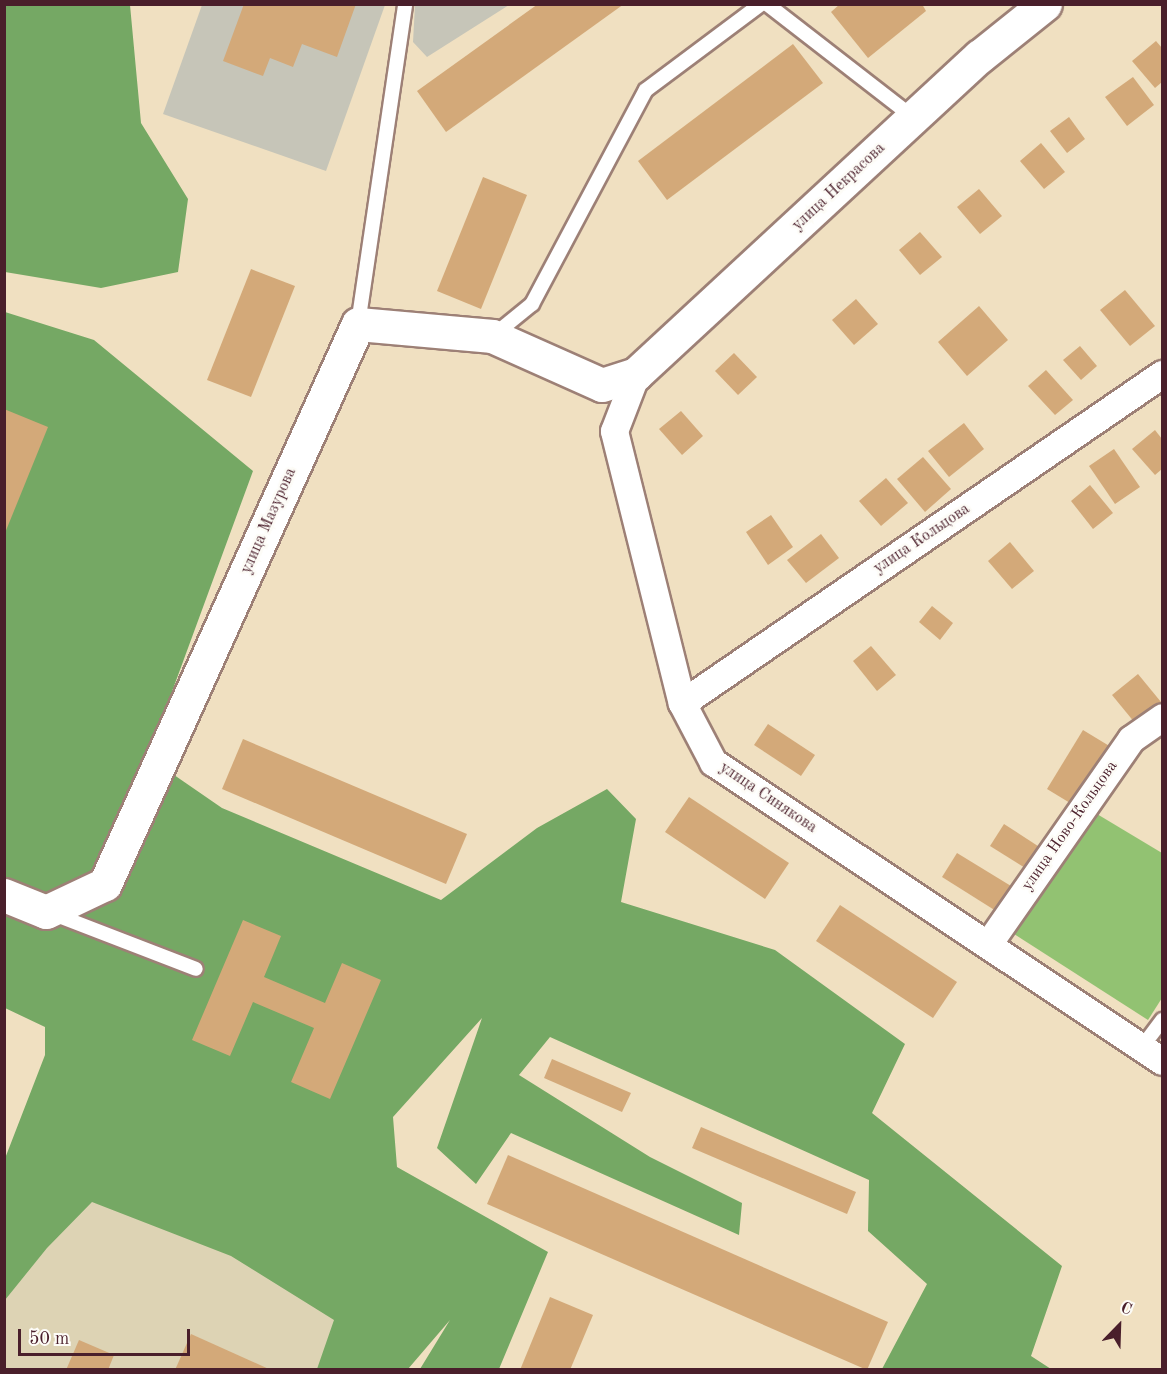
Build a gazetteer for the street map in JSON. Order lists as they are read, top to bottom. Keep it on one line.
{"streets":{"street":["улица Некрасова","улица Мазурова","улица Кольцова","улица Синякова","улица Ново-Кольцова"]},"crossings":[["улица Некрасова","улица Синякова"],["улица Кольцова","улица Синякова"],["улица Синякова","улица Ново-Кольцова"]],"scale_bar":"50 m","north":"top right"}
